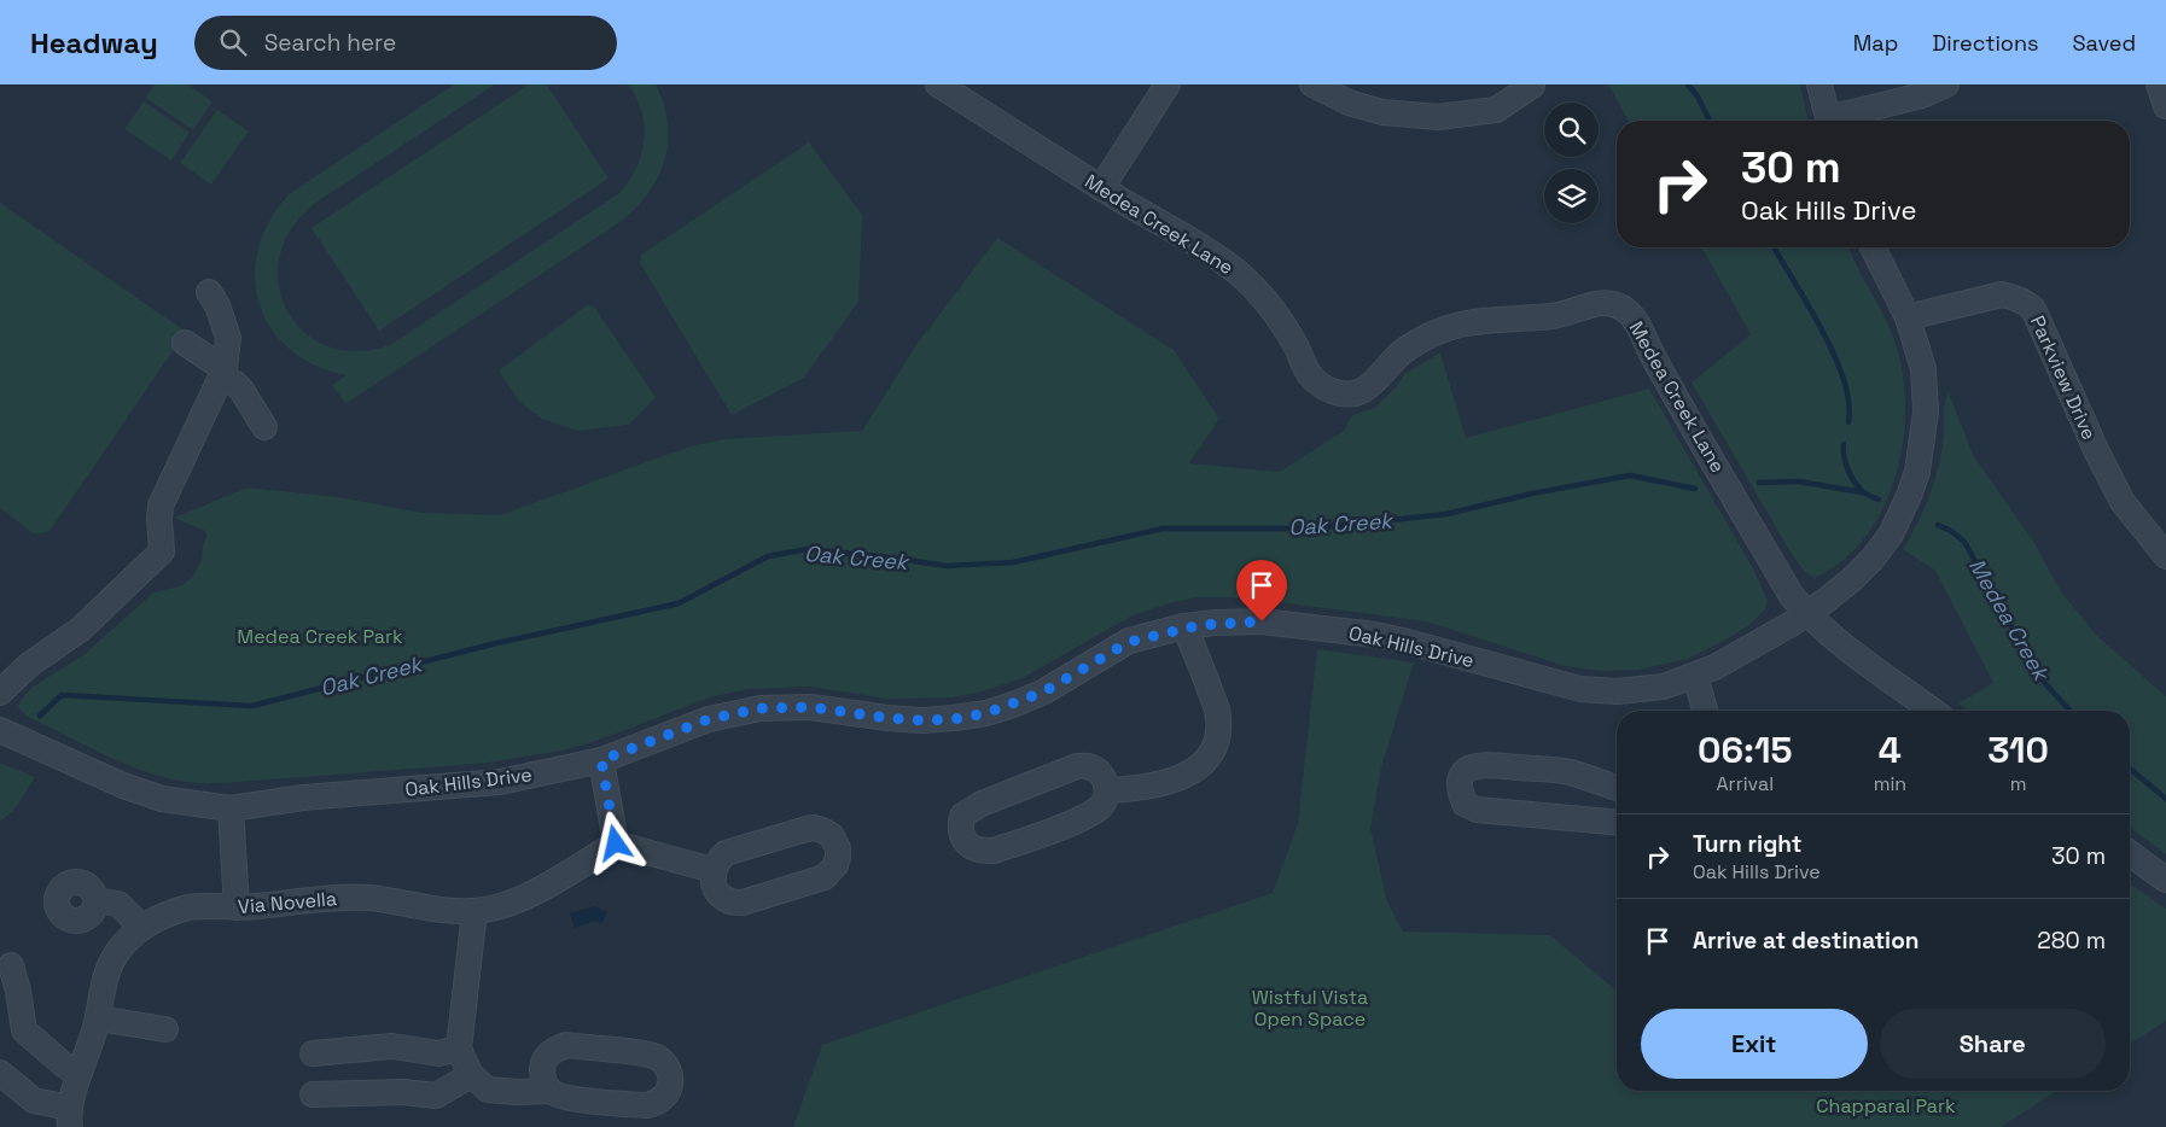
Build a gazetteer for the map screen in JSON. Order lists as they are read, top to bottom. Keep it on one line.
{"streets":{"street":["Medea Creek Lane","Parkview Drive","Oak Hills Drive","Via Novella"]},"crossings":[["Medea Creek Lane","Oak Hills Drive"],["Parkview Drive","Oak Hills Drive"]],"water":["Oak Creek","Medea Creek"],"parks":["Medea Creek Park","Wistful Vista Open Space","Chapparal Park"],"page":{"header":"Headway","search":"Search here","nav":["Map","Directions","Saved"],"turn":["30 m","Oak Hills Drive"],"eta":["06:15","Arrival","4","min","310","m"],"list":[{"name":"Turn right","note":"Oak Hills Drive","value":"30 m"},{"name":"Arrive at destination","value":"280 m"}],"buttons":["Exit","Share"]}}
